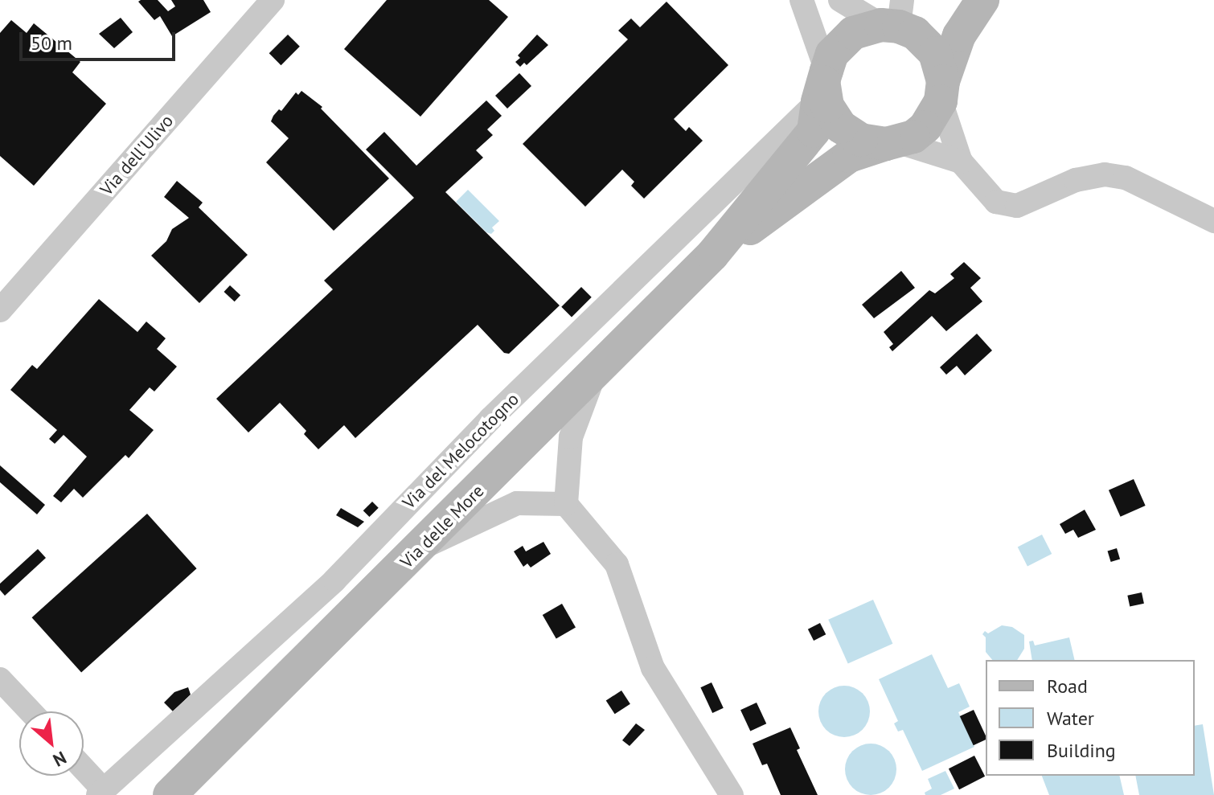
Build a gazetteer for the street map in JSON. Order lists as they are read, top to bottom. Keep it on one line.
{"streets":{"main road":["Via delle More"],"street":["Via dell'Ulivo","Via del Melocotogno"]},"legend":["Road","Water","Building"],"scale_bar":"50 m","north":"bottom right"}
